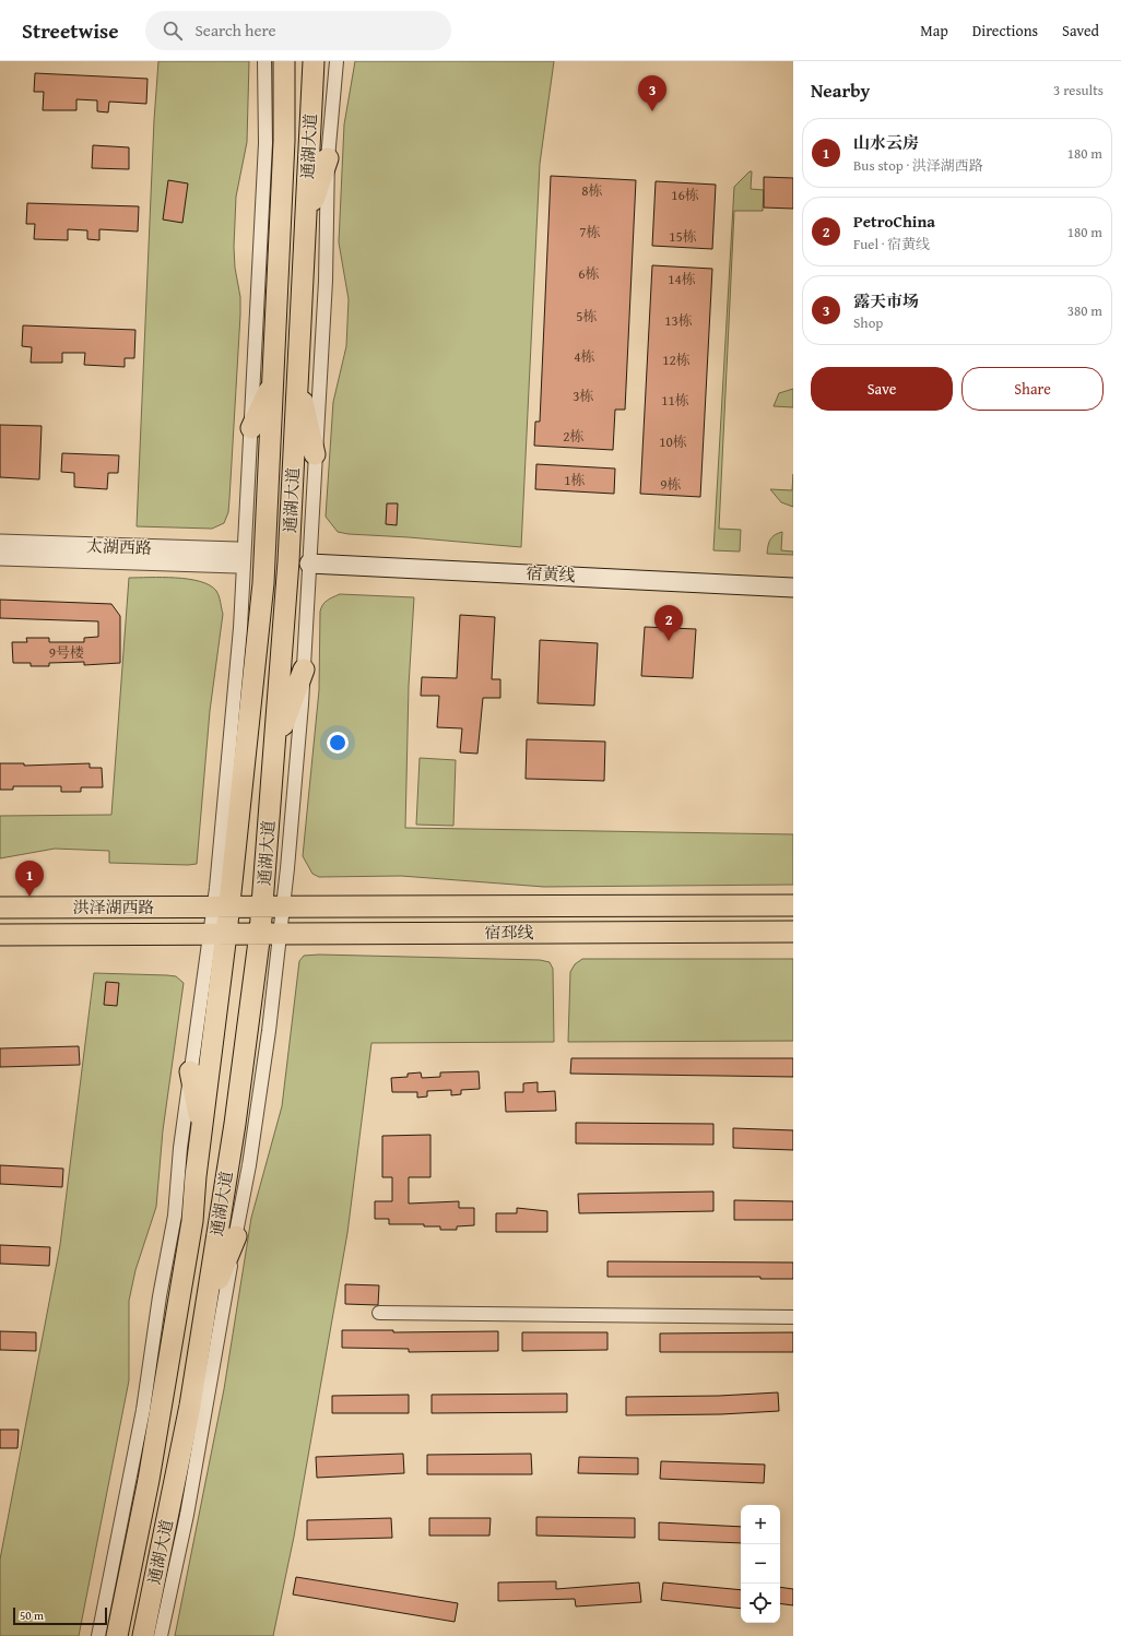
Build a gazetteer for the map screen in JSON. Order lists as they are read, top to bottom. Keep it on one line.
{"streets":{"main road":["通湖大道","宿黄线","洪泽湖西路","宿邳线"],"street":["太湖西路"]},"crossings":[["通湖大道","洪泽湖西路"],["通湖大道","宿邳线"],["洪泽湖西路","宿邳线"]],"house_numbers":["8栋","16栋","7栋","15栋","6栋","14栋","5栋","13栋","4栋","12栋","3栋","11栋","2栋","10栋","1栋","9栋","9号楼"],"scale_bar":"50 m","page":{"header":"Streetwise","search":"Search here","nav":["Map","Directions","Saved"],"heading":["Nearby","3 results"],"pins":["3","2","1"],"list":[{"mark":"1","name":"山水云房","note":"Bus stop · 洪泽湖西路","value":"180 m"},{"mark":"2","name":"PetroChina","note":"Fuel · 宿黄线","value":"180 m"},{"mark":"3","name":"露天市场","note":"Shop","value":"380 m"}],"buttons":["Save","Share"],"map_buttons":["+","−"],"scale":"50 m"}}
